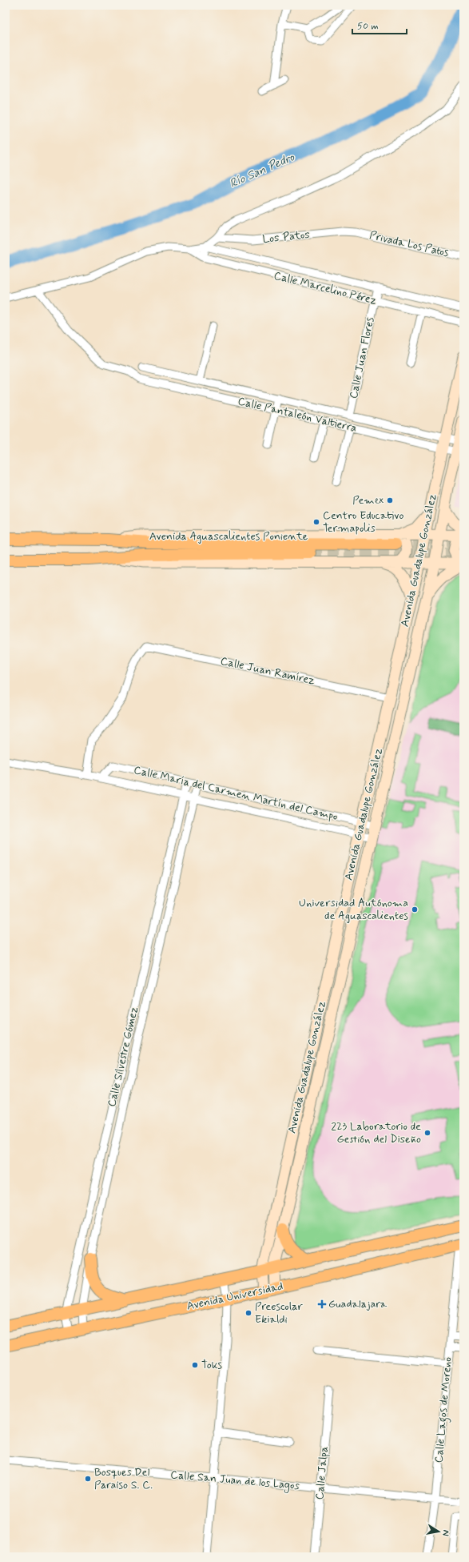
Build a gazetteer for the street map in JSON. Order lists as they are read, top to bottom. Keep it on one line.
{"streets":{"main road":["Avenida Aguascalientes Poniente","Avenida Guadalupe González","Avenida Universidad"],"street":["Los Patos","Privada Los Patos","Calle Marcelino Pérez","Calle Juan Flores","Calle Pantaleón Valtierra","Calle Juan Ramírez","Calle María del Carmen Martín del Campo","Calle Silvestre Gómez","Calle Lagos de Moreno","Calle Jalpa","Calle San Juan de los Lagos"]},"crossings":[["Los Patos","Privada Los Patos"],["Calle Marcelino Pérez","Calle Juan Flores"],["Calle Juan Flores","Calle Pantaleón Valtierra"],["Calle Pantaleón Valtierra","Avenida Guadalupe González"],["Avenida Aguascalientes Poniente","Avenida Guadalupe González"],["Avenida Guadalupe González","Calle Juan Ramírez"],["Avenida Guadalupe González","Calle María del Carmen Martín del Campo"],["Avenida Guadalupe González","Avenida Universidad"],["Calle Juan Ramírez","Calle María del Carmen Martín del Campo"],["Calle María del Carmen Martín del Campo","Calle Silvestre Gómez"],["Calle Silvestre Gómez","Avenida Universidad"],["Avenida Universidad","Calle Lagos de Moreno"],["Calle Lagos de Moreno","Calle San Juan de los Lagos"],["Calle Jalpa","Calle San Juan de los Lagos"]],"water":["Río San Pedro"],"places":{"other":["Pemex","Centro Educativo Termapolis","Universidad Autónoma de Aguascalientes","223 Laboratorio de Gestión del Diseño","Preescolar Ekialdi","Toks","Bosques Del Paraiso S. C."],"health":["Guadalajara"]},"scale_bar":"50 m","north":"right"}
